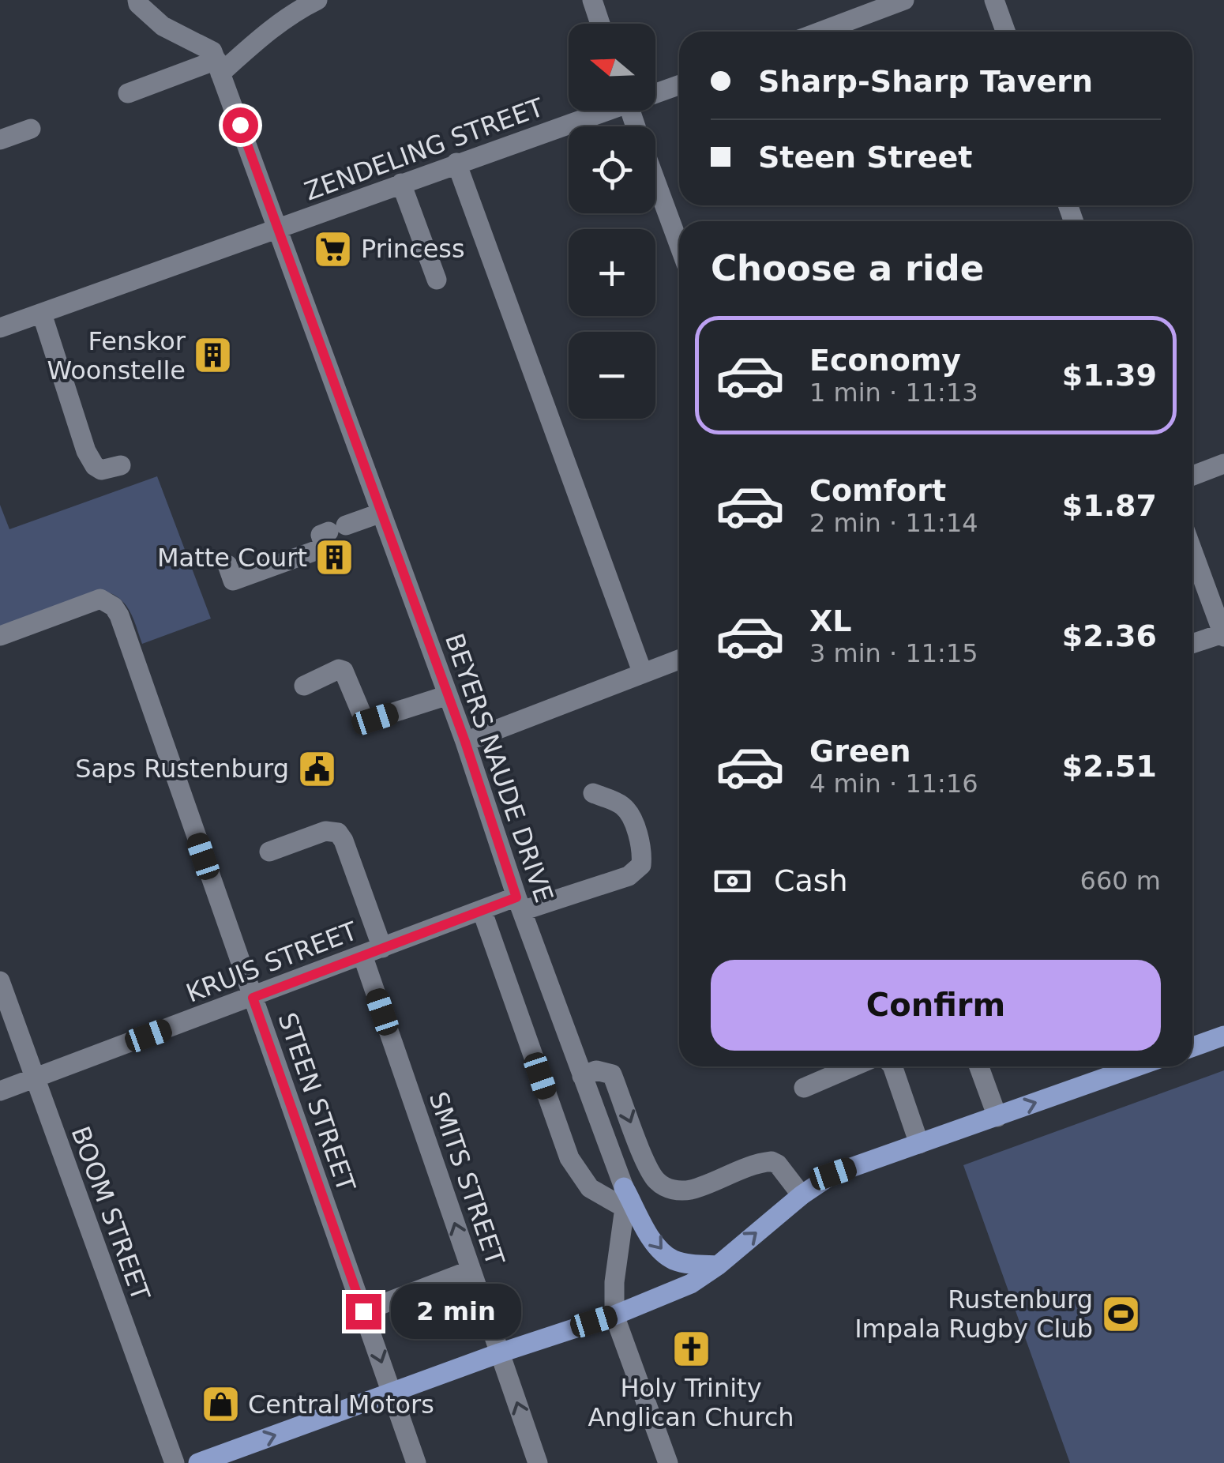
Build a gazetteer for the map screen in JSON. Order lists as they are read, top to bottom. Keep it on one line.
{"streets":{"street":["ZENDELING STREET","BEYERS NAUDE DRIVE","KRUIS STREET","STEEN STREET","SMITS STREET","BOOM STREET"]},"crossings":[["ZENDELING STREET","BEYERS NAUDE DRIVE"],["BEYERS NAUDE DRIVE","KRUIS STREET"],["KRUIS STREET","STEEN STREET"],["KRUIS STREET","SMITS STREET"],["KRUIS STREET","BOOM STREET"]],"places":{"supermarket":["Princess"],"building":["Fenskor Woonstelle","Matte Court"],"public building":["Saps Rustenburg"],"sports":["Rustenburg Impala Rugby Club"],"church":["Holy Trinity Anglican Church"],"shop":["Central Motors"]},"north":"left","page":{"map_buttons":["+","−"],"banner":["Sharp-Sharp Tavern","Steen Street"],"heading":"Choose a ride","list":[{"name":"Economy","note":"1 min · 11:13","value":"$1.39"},{"name":"Comfort","note":"2 min · 11:14","value":"$1.87"},{"name":"XL","note":"3 min · 11:15","value":"$2.36"},{"name":"Green","note":"4 min · 11:16","value":"$2.51"}],"pay":["Cash","660 m"],"buttons":"Confirm","bubble":"2 min"}}
